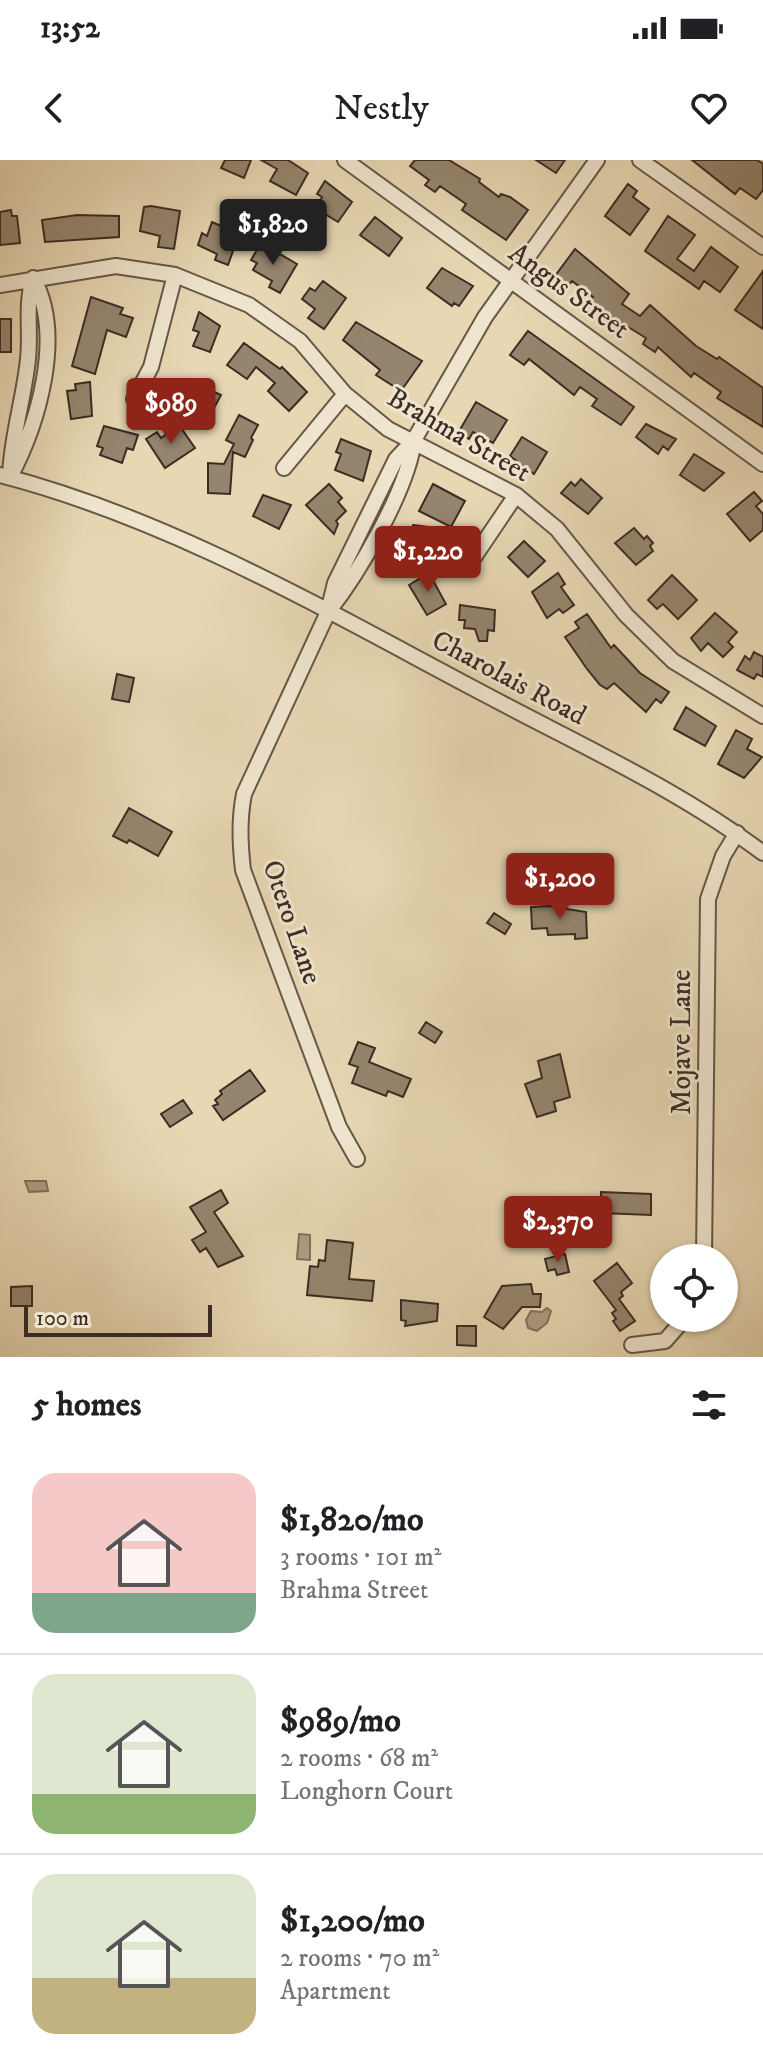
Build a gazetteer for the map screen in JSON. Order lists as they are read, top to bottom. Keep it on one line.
{"streets":{"street":["Angus Street","Brahma Street","Charolais Road","Otero Lane","Mojave Lane"]},"crossings":[["Angus Street","Otero Lane"],["Brahma Street","Otero Lane"],["Charolais Road","Otero Lane"],["Charolais Road","Mojave Lane"]],"scale_bar":"100 m","page":{"status":"13:52","header":"Nestly","price":["$1,820","$989","$1,220","$1,200","$2,370"],"scale":"100 m","heading":"5 homes","list":[{"name":"$1,820/mo","note":"3 rooms · 101 m² · Brahma Street"},{"name":"$989/mo","note":"2 rooms · 68 m² · Longhorn Court"},{"name":"$1,200/mo","note":"2 rooms · 70 m² · Apartment"}]}}
